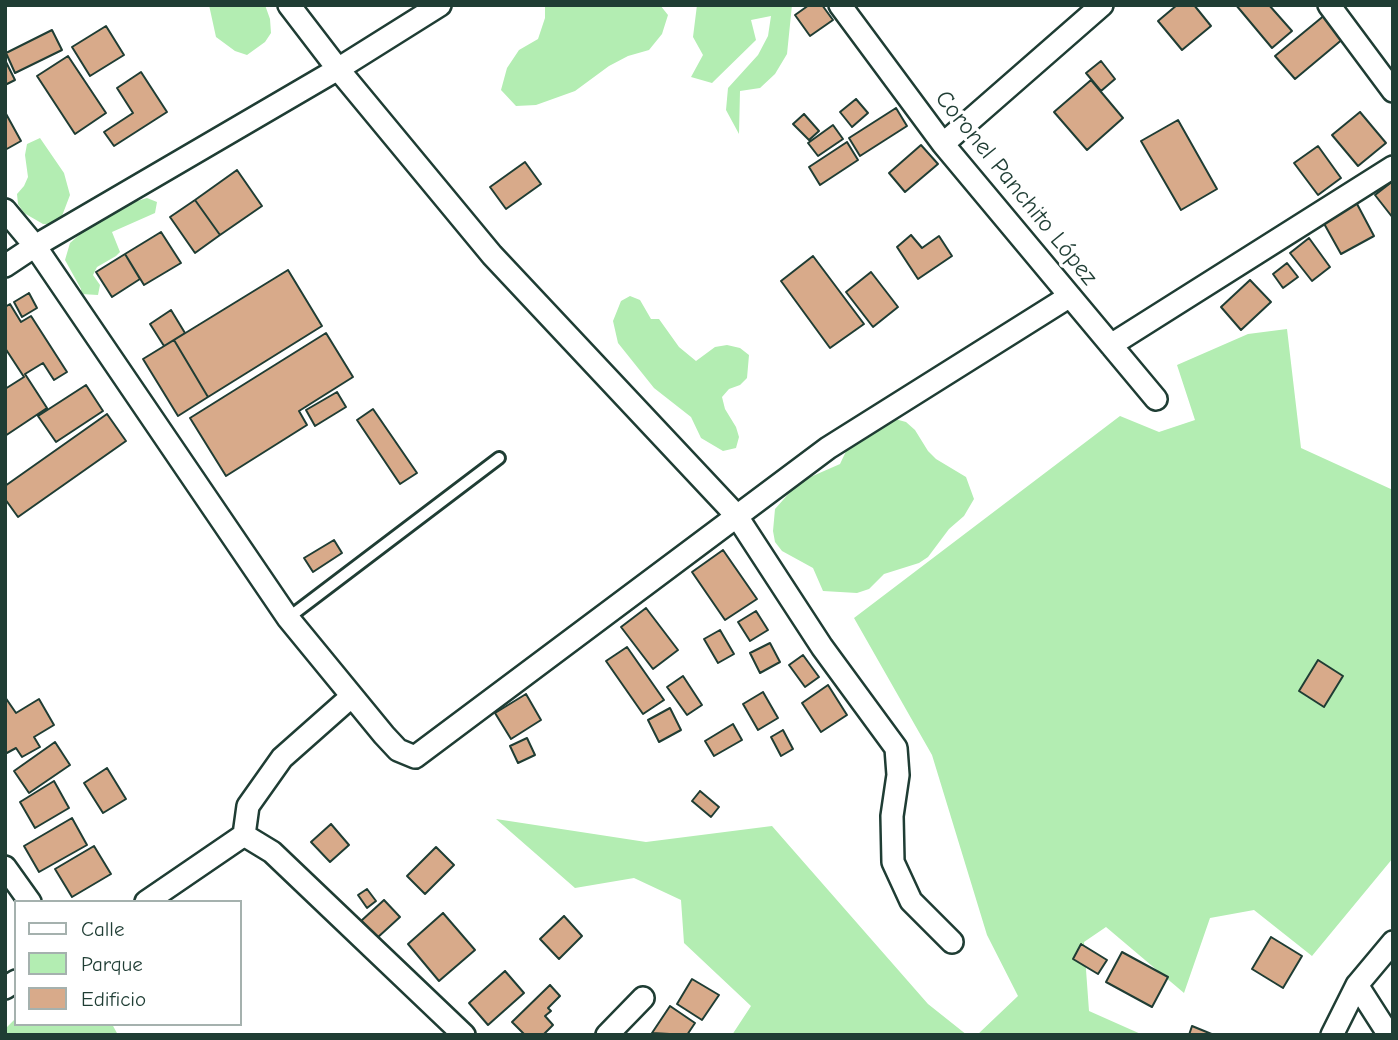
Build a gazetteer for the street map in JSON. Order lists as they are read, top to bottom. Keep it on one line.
{"streets":{"street":["Coronel Panchito López"]},"legend":["Calle","Parque","Edificio"]}
